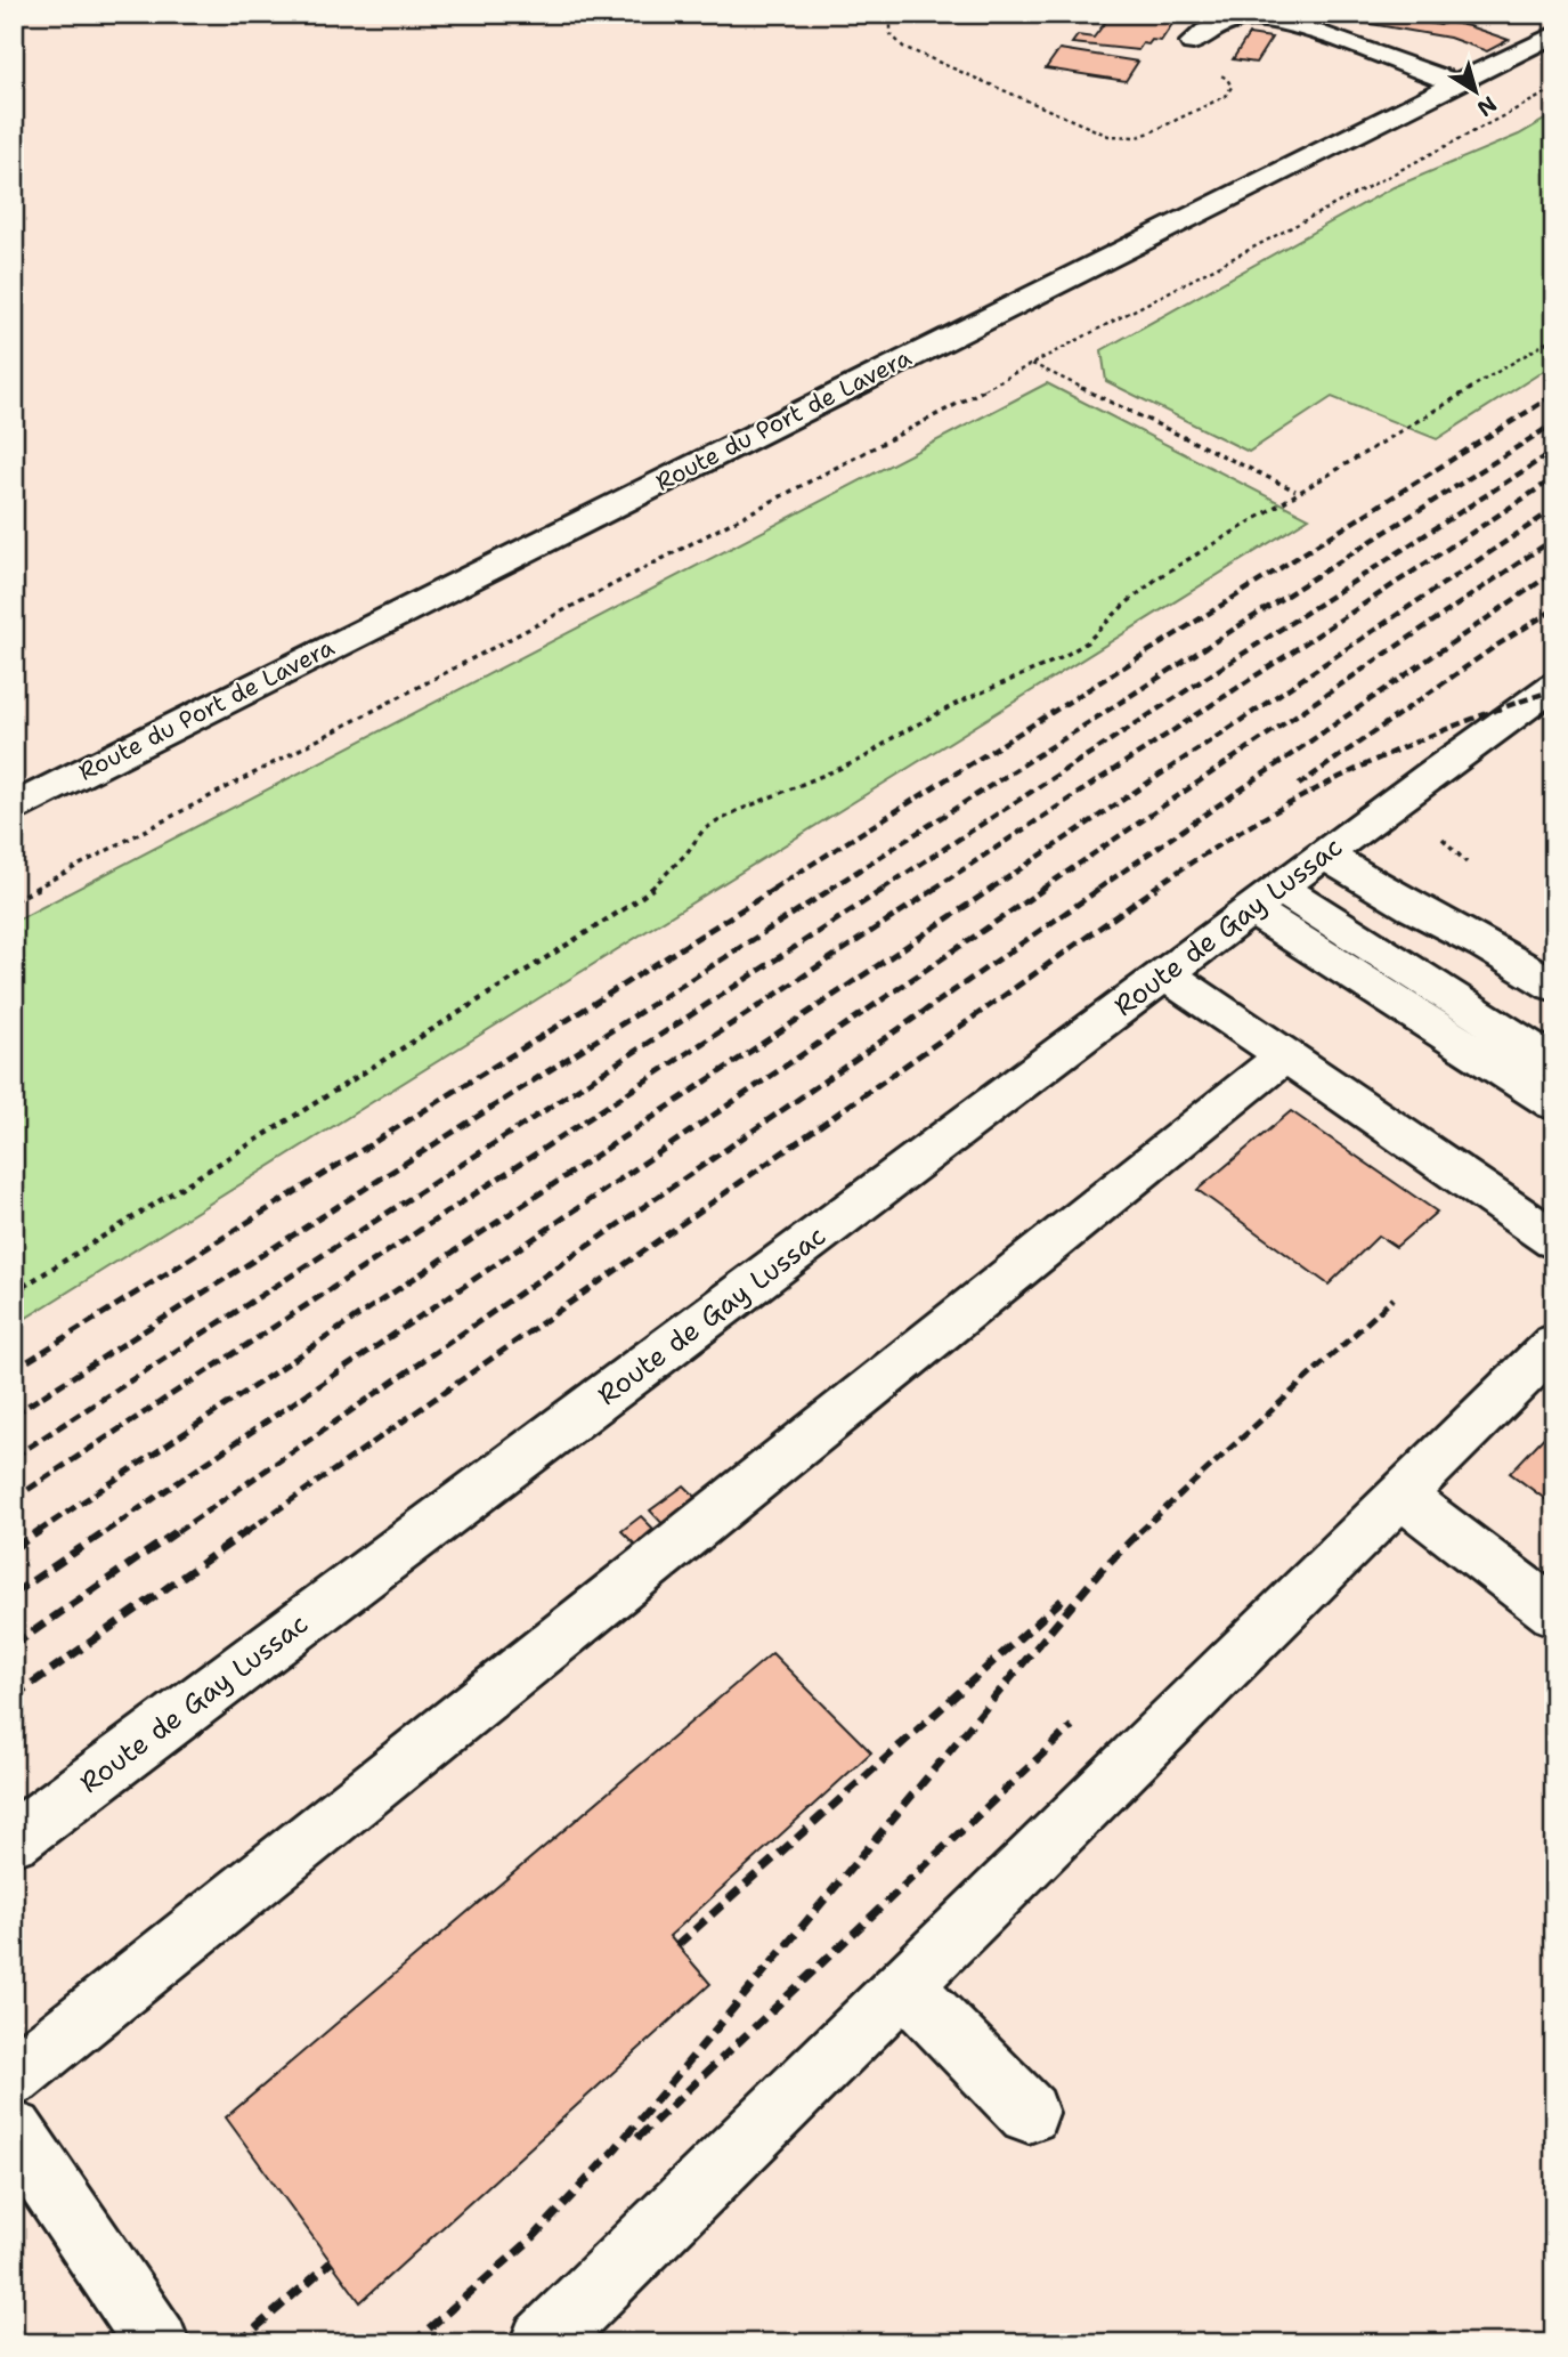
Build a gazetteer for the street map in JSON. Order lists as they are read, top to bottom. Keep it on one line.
{"streets":{"street":["Route du Port de Lavera","Route de Gay Lussac"]},"north":"bottom right"}
